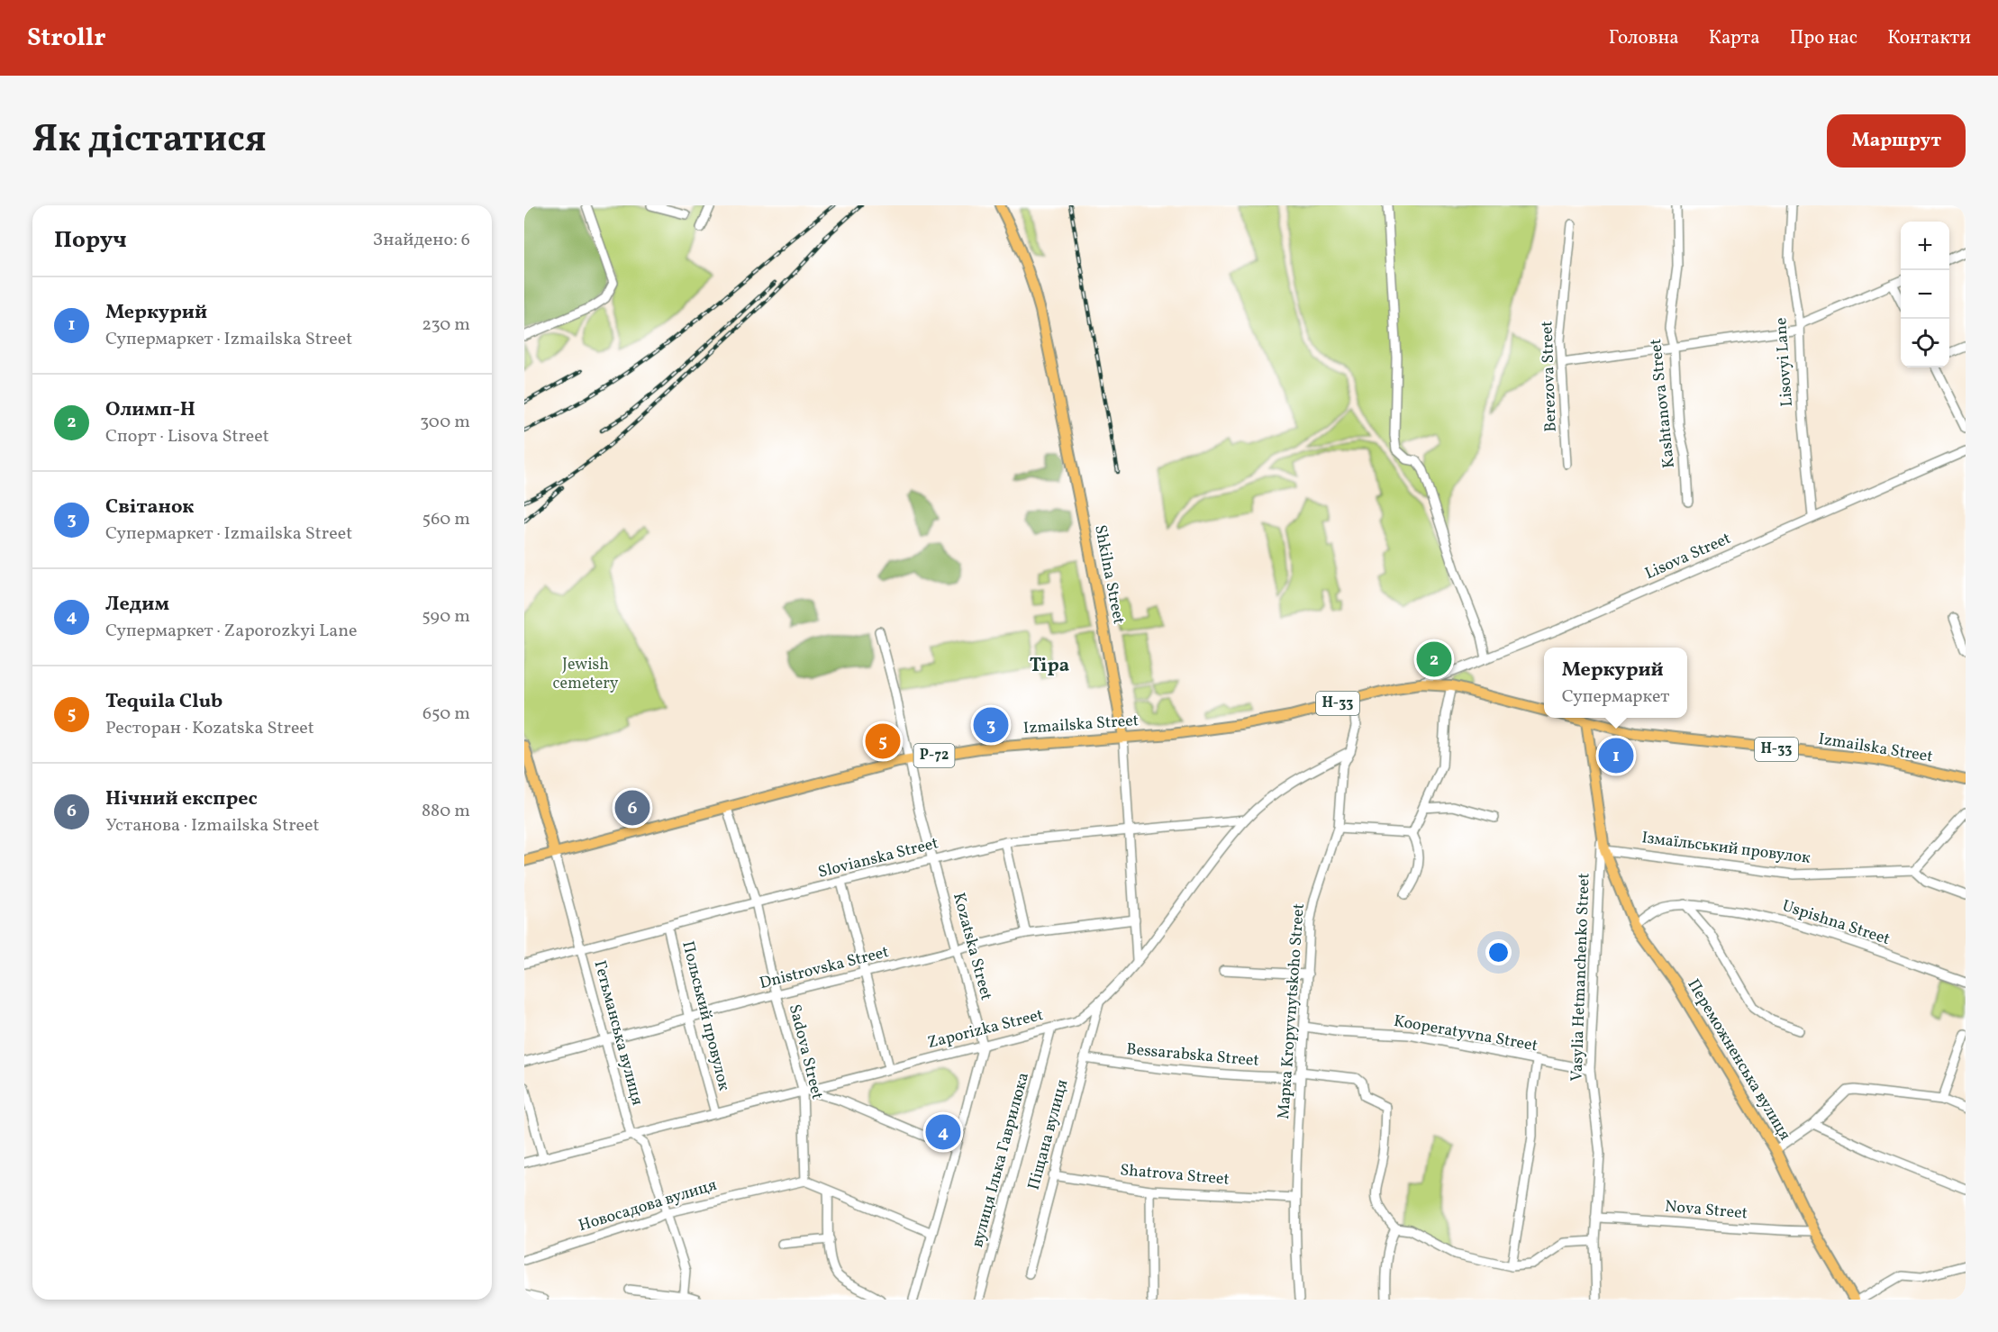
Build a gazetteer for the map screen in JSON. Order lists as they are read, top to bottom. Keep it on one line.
{"streets":{"main road":["Shkilna Street","Н-33","Izmailska Street","Р-72","Vasylia Hetmanchenko Street","Переможненська вулиця"],"street":["Lisovyi Lane","Berezova Street","Kashtanova Street","Lisova Street","Ізмаїльський провулок","Slovianska Street","Uspishna Street","Kozatska Street","Dnistrovska Street","Марка Kropyvnytskoho Street","Польський провулок","Zaporizka Street","Гетьманська вулиця","Kooperatyvna Street","Sadova Street","Bessarabska Street","Піщана вулиця","вулиця Ілька Гаврилюка","Shatrova Street","Новосадова вулиця","Nova Street"]},"crossings":[["Lisovyi Lane","Lisova Street"],["Lisova Street","Izmailska Street"],["Shkilna Street","Izmailska Street"],["Shkilna Street","Slovianska Street"],["Shkilna Street","Dnistrovska Street"],["Shkilna Street","Zaporizka Street"],["Izmailska Street","Kozatska Street"],["Izmailska Street","Vasylia Hetmanchenko Street"],["Izmailska Street","Марка Kropyvnytskoho Street"],["Izmailska Street","Гетьманська вулиця"],["Izmailska Street","Sadova Street"],["Ізмаїльський провулок","Переможненська вулиця"],["Slovianska Street","Kozatska Street"],["Slovianska Street","Польський провулок"],["Slovianska Street","Zaporizka Street"],["Slovianska Street","Гетьманська вулиця"],["Slovianska Street","Sadova Street"],["Uspishna Street","Переможненська вулиця"],["Kozatska Street","Dnistrovska Street"],["Kozatska Street","Zaporizka Street"],["Dnistrovska Street","Польський провулок"],["Dnistrovska Street","Гетьманська вулиця"],["Dnistrovska Street","Sadova Street"],["Vasylia Hetmanchenko Street","Kooperatyvna Street"],["Vasylia Hetmanchenko Street","Переможненська вулиця"],["Vasylia Hetmanchenko Street","Nova Street"],["Марка Kropyvnytskoho Street","Zaporizka Street"],["Марка Kropyvnytskoho Street","Kooperatyvna Street"],["Марка Kropyvnytskoho Street","Bessarabska Street"],["Марка Kropyvnytskoho Street","Shatrova Street"],["Польський провулок","Zaporizka Street"],["Zaporizka Street","Гетьманська вулиця"],["Zaporizka Street","Sadova Street"],["Zaporizka Street","Піщана вулиця"],["Zaporizka Street","вулиця Ілька Гаврилюка"],["Гетьманська вулиця","Новосадова вулиця"],["Sadova Street","Новосадова вулиця"],["Bessarabska Street","Піщана вулиця"],["Переможненська вулиця","Nova Street"],["Піщана вулиця","Shatrova Street"]],"districts":["Тіра"],"parks":["Jewish cemetery"],"page":{"header":"Strollr","nav":["Головна","Карта","Про нас","Контакти"],"title":"Як дістатися","buttons":"Маршрут","heading":["Поруч","Знайдено: 6"],"map_buttons":["+","−"],"list":[{"mark":"1","name":"Меркурий","note":"Супермаркет · Izmailska Street","value":"230 m"},{"mark":"2","name":"Олимп-Н","note":"Спорт · Lisova Street","value":"300 m"},{"mark":"3","name":"Світанок","note":"Супермаркет · Izmailska Street","value":"560 m"},{"mark":"4","name":"Ледим","note":"Супермаркет · Zaporozkyi Lane","value":"590 m"},{"mark":"5","name":"Tequila Club","note":"Ресторан · Kozatska Street","value":"650 m"},{"mark":"6","name":"Нічний експрес","note":"Установа · Izmailska Street","value":"880 m"}],"pins":["2","3","5","1","6","4"],"popup":["Меркурий","Супермаркет"]}}
